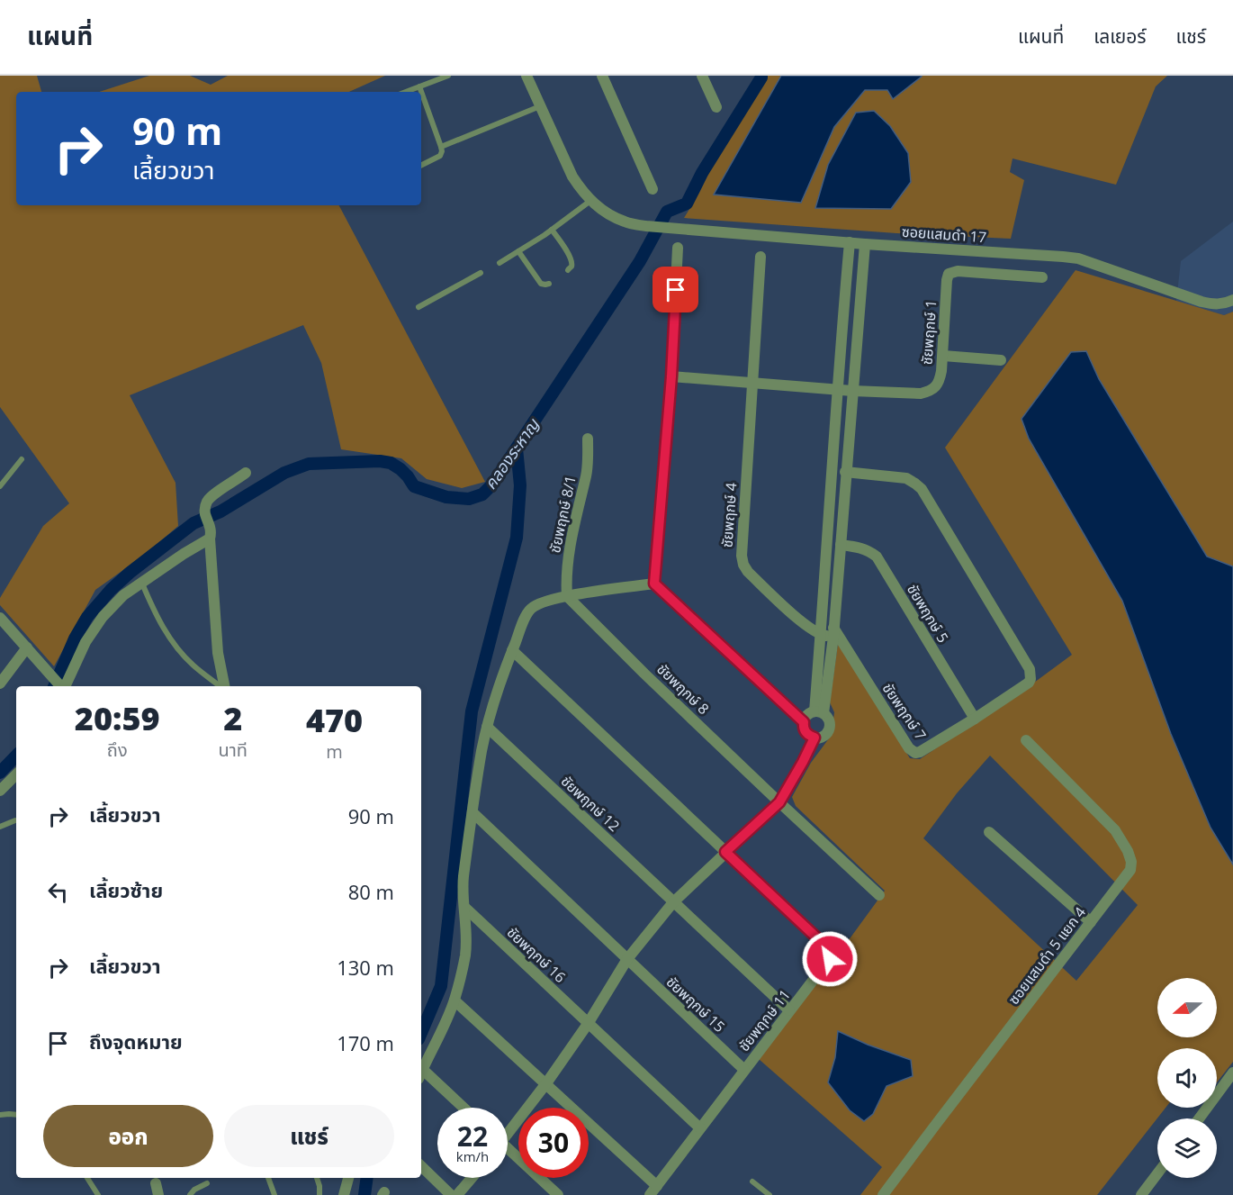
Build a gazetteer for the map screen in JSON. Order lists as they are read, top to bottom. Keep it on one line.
{"streets":{"street":["ซอยแสมดำ 17","ชัยพฤกษ์ 1","ชัยพฤกษ์ 8/1","ชัยพฤกษ์ 4","ชัยพฤกษ์ 5","ชัยพฤกษ์ 8","ชัยพฤกษ์ 7","ชัยพฤกษ์ 12","ชัยพฤกษ์ 16","ซอยแสมดำ 5 แยก 4","ชัยพฤกษ์ 15","ชัยพฤกษ์ 11"]},"crossings":[["ชัยพฤกษ์ 1","ชัยพฤกษ์ 4"],["ชัยพฤกษ์ 8/1","ชัยพฤกษ์ 8"],["ชัยพฤกษ์ 4","ชัยพฤกษ์ 7"],["ชัยพฤกษ์ 5","ชัยพฤกษ์ 7"],["ชัยพฤกษ์ 12","ชัยพฤกษ์ 11"],["ชัยพฤกษ์ 16","ชัยพฤกษ์ 11"],["ชัยพฤกษ์ 15","ชัยพฤกษ์ 11"]],"water":["คลองระหาญ"],"north":"left","page":{"header":"แผนที่","nav":["แผนที่","เลเยอร์","แชร์"],"turn":["90 m","เลี้ยวขวา"],"eta":["20:59","ถึง","2","นาที","470","m"],"list":[{"name":"เลี้ยวขวา","value":"90 m"},{"name":"เลี้ยวซ้าย","value":"80 m"},{"name":"เลี้ยวขวา","value":"130 m"},{"name":"ถึงจุดหมาย","value":"170 m"}],"buttons":["ออก","แชร์"],"speed":"22 km/h","limit":"30"}}
